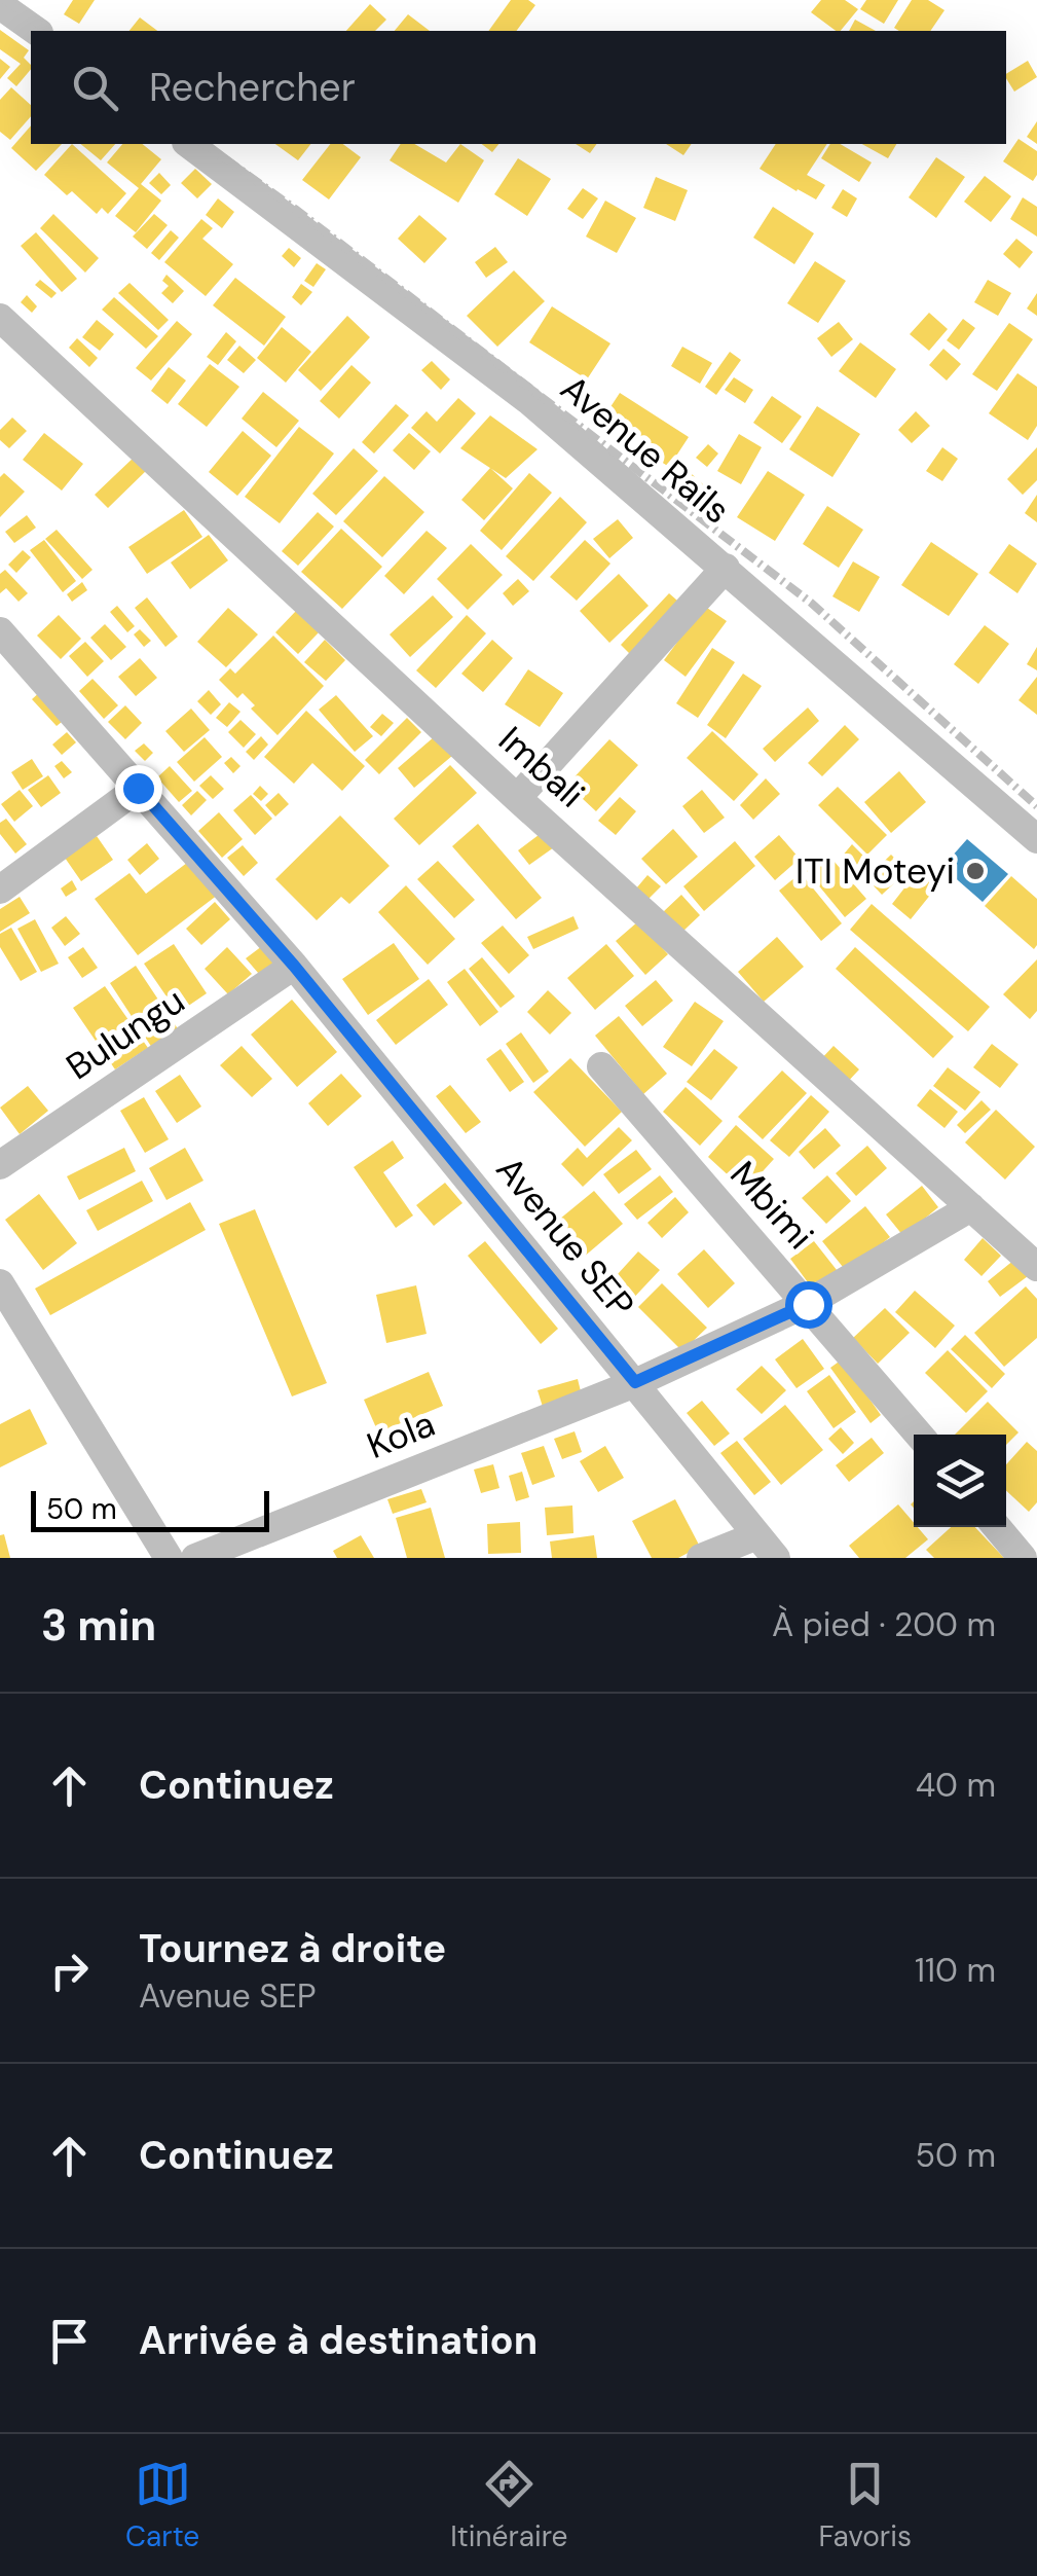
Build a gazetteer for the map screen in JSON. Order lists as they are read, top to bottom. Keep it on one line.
{"streets":{"street":["Avenue Rails","Imbali","Bulungu","Mbimi","Avenue SEP","Kola"]},"crossings":[["Imbali","Kola"],["Bulungu","Avenue SEP"],["Mbimi","Kola"],["Avenue SEP","Kola"]],"places":["ITI Moteyi"],"scale_bar":"50 m","page":{"search":"Rechercher","scale":"50 m","heading":["3 min","À pied · 200 m"],"list":[["Continuez","40 m"],["Tournez à droite","Avenue SEP","110 m"],["Continuez","50 m"],"Arrivée à destination"],"nav":["Carte","Itinéraire","Favoris"]}}
